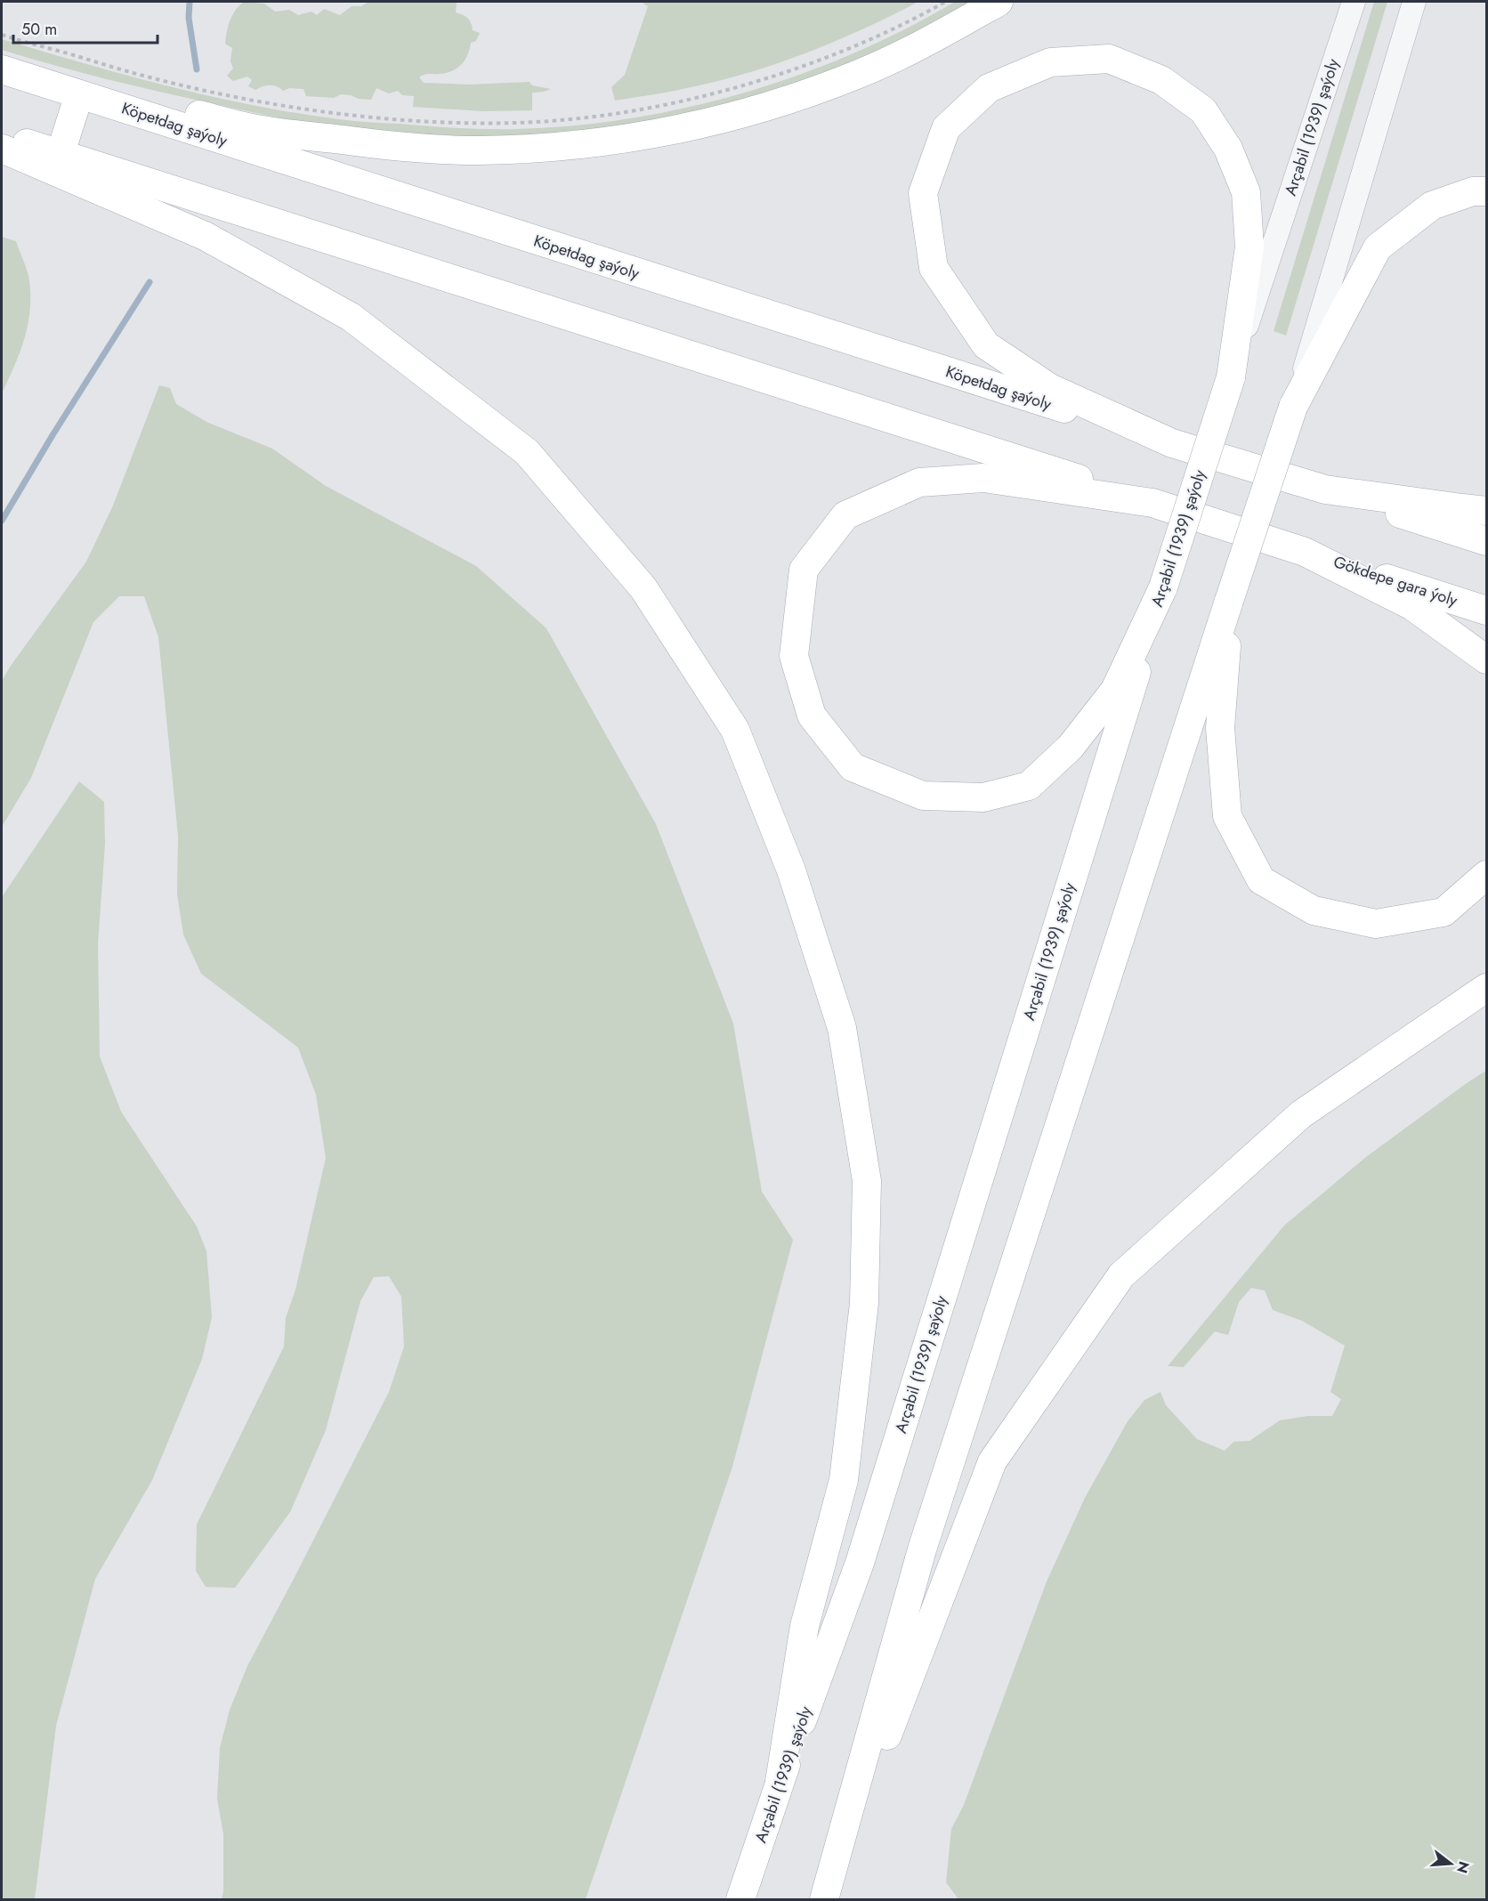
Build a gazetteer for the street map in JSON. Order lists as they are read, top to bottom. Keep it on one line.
{"streets":{"main road":["Köpetdag şaýoly","Arçabil (1939) şaýoly","Gökdepe gara ýoly"]},"scale_bar":"50 m","north":"right"}
